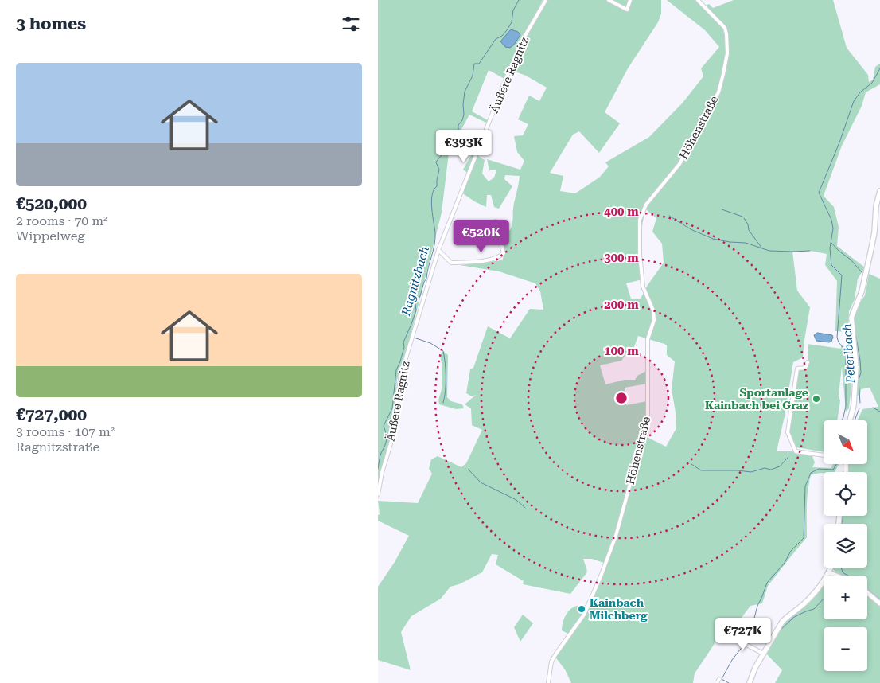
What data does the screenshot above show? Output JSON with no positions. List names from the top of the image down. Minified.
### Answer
{"streets":{"street":["Äußere Ragnitz","Höhenstraße"]},"water":["Ragnitzbach","Peterlbach"],"places":["Sportanlage Kainbach bei Graz","Kainbach Milchberg"],"north":"bottom right","page":{"heading":"3 homes","list":[{"name":"€520,000","note":"2 rooms · 70 m² · Wippelweg"},{"name":"€727,000","note":"3 rooms · 107 m² · Ragnitzstraße"}],"price":["€393K","€520K","€727K"],"map_buttons":["+","−"]},"rings":["400 m","300 m","200 m","100 m"]}
